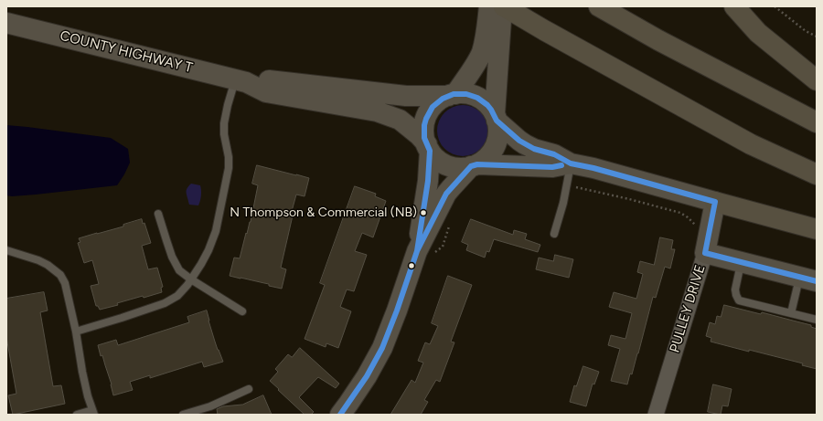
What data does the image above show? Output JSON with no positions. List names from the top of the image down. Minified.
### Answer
{"streets":{"main road":["COUNTY HIGHWAY T","PULLEY DRIVE"]},"places":["N Thompson & Commercial (NB)"]}
